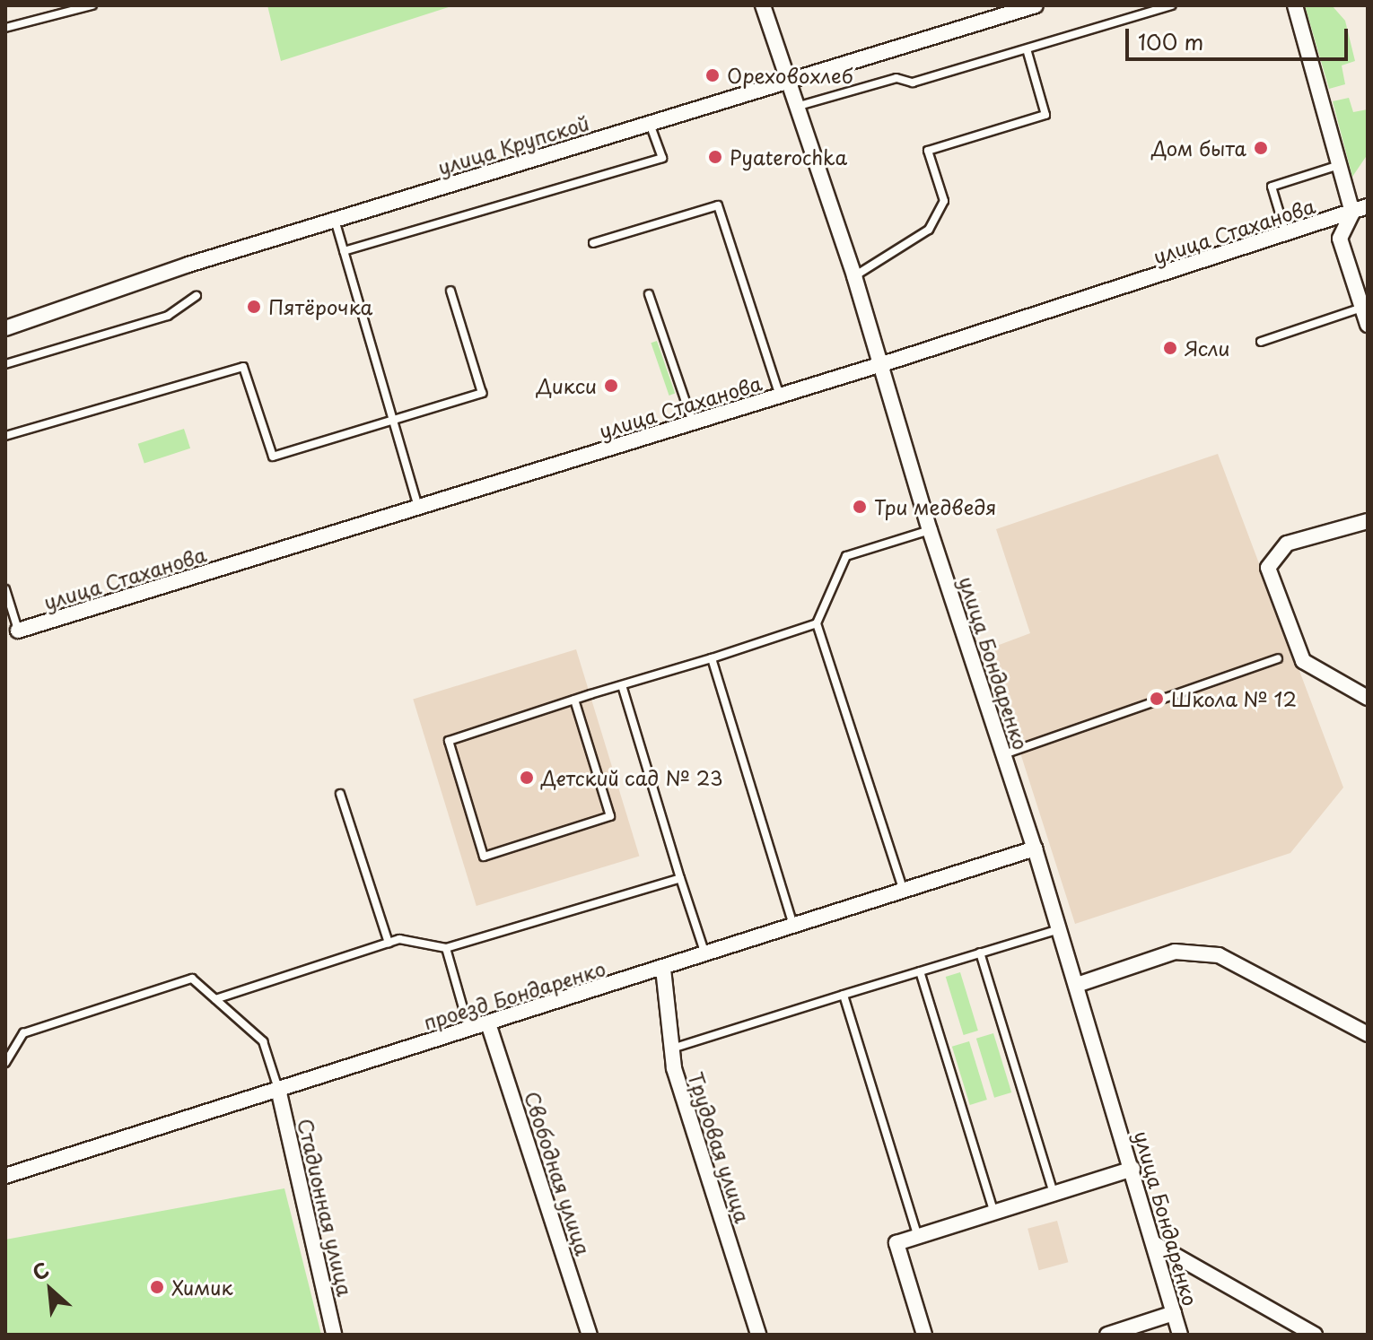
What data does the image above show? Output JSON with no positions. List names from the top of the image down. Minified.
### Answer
{"streets":{"street":["улица Крупской","улица Стаханова","улица Бондаренко","проезд Бондаренко","Трудовая улица","Свободная улица","Стадионная улица"]},"crossings":[["улица Крупской","улица Бондаренко"],["улица Стаханова","улица Бондаренко"],["улица Бондаренко","проезд Бондаренко"],["проезд Бондаренко","Трудовая улица"],["проезд Бондаренко","Свободная улица"],["проезд Бондаренко","Стадионная улица"]],"places":["Ореховохлеб","Дом быта","Pyaterochka","Пятёрочка","Ясли","Дикси","Три медведя","Школа № 12","Детский сад № 23","Химик"],"scale_bar":"100 m","north":"top left"}
